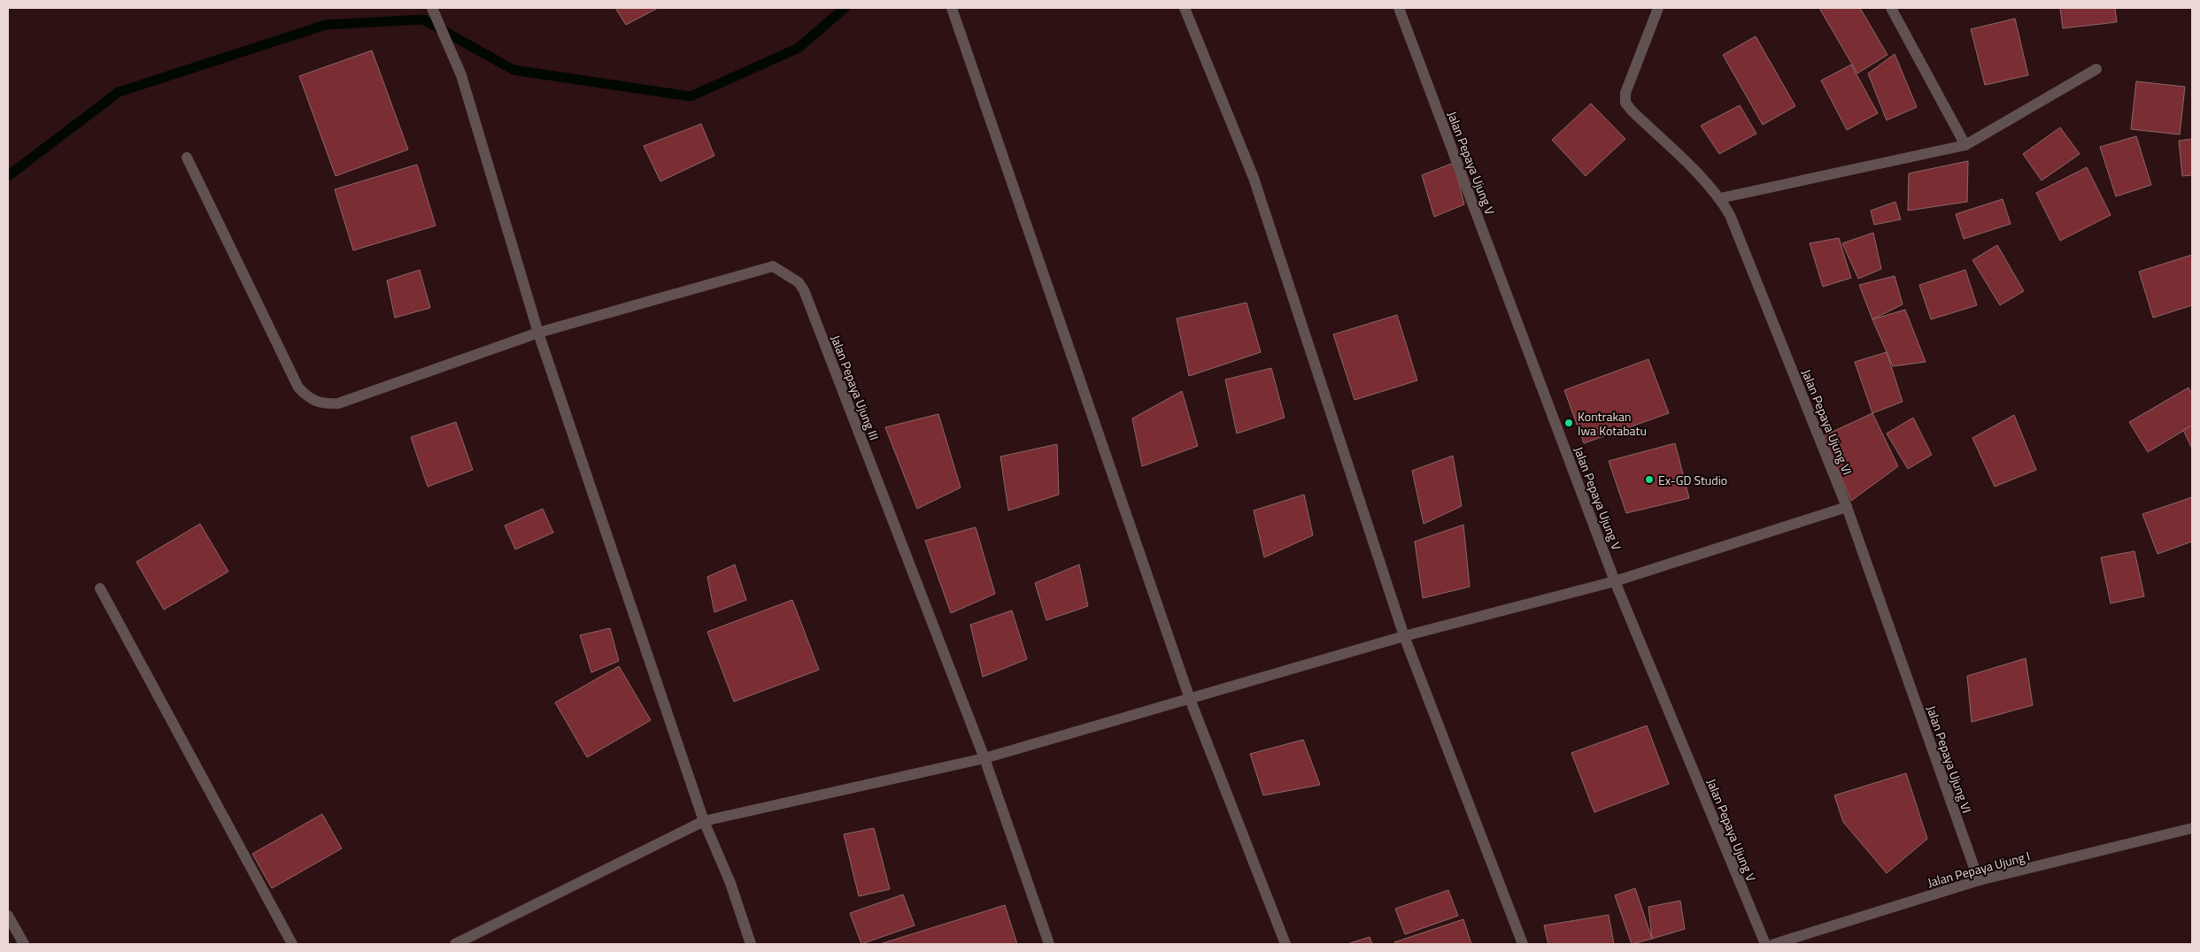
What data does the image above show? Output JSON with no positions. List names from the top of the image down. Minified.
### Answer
{"streets":{"street":["Jalan Pepaya Ujung V","Jalan Pepaya Ujung III","Jalan Pepaya Ujung VI","Jalan Pepaya Ujung I"]},"crossings":[["Jalan Pepaya Ujung VI","Jalan Pepaya Ujung I"]],"places":["Kontrakan Iwa Kotabatu","Ex-GD Studio"]}
